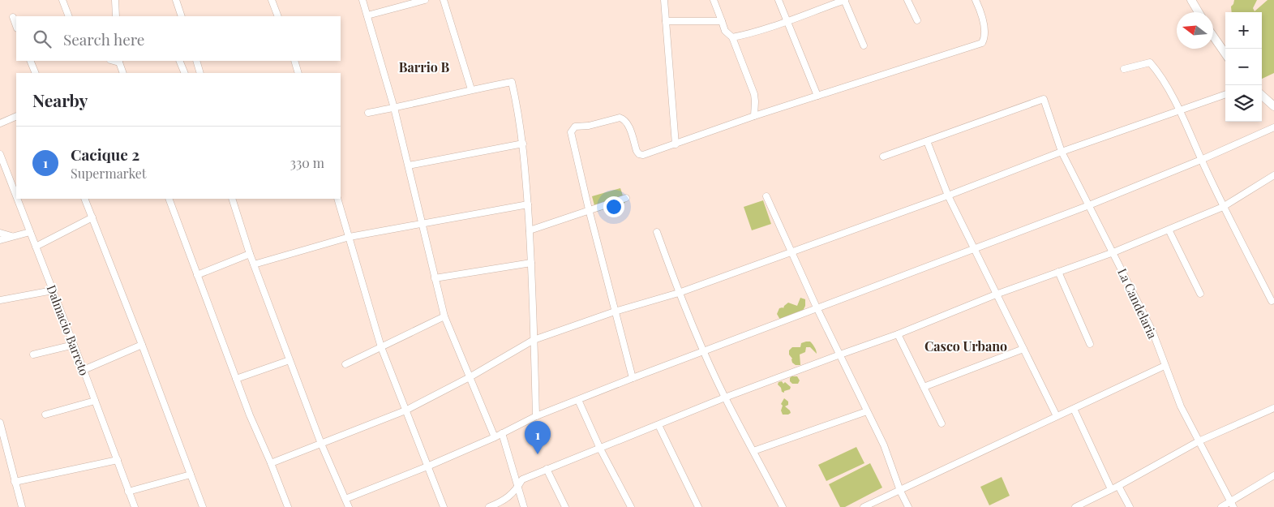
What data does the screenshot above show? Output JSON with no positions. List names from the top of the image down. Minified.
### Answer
{"streets":{"street":["La Candelaria","Dalmacio Barreto"]},"districts":["Barrio B","Casco Urbano"],"north":"left","page":{"map_buttons":["+","−"],"search":"Search here","heading":"Nearby","list":[{"mark":"1","name":"Cacique 2","note":"Supermarket","value":"330 m"}],"pins":"1"}}
